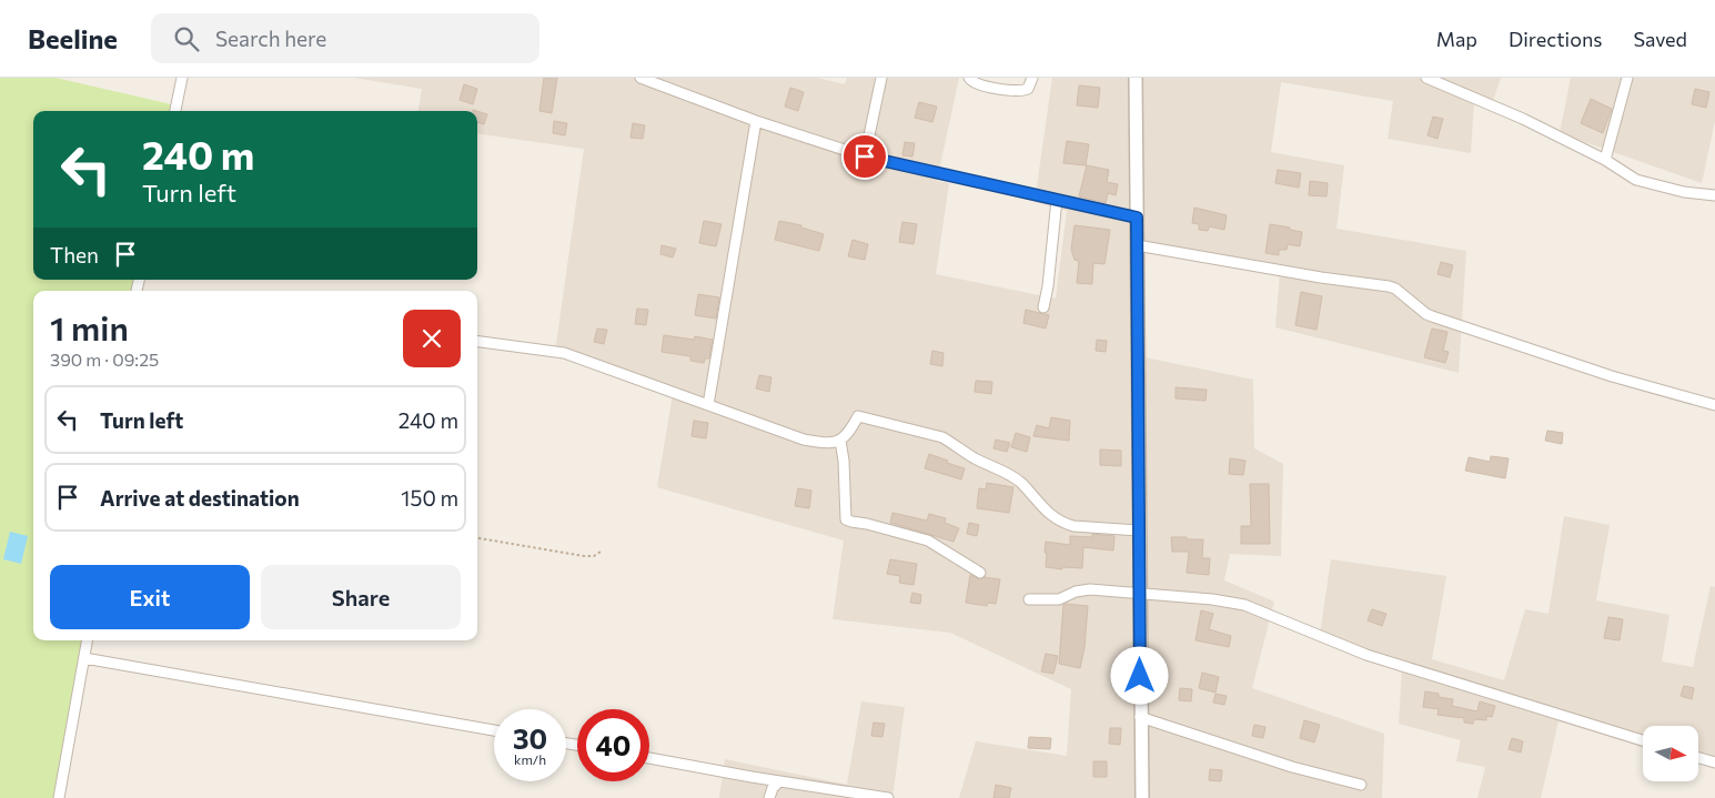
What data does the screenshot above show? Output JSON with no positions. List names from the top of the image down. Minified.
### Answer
{"north":"right","page":{"header":"Beeline","search":"Search here","nav":["Map","Directions","Saved"],"turn":["240 m","Turn left"],"then":"Then","heading":["1 min","390 m · 09:25"],"list":[{"name":"Turn left","value":"240 m"},{"name":"Arrive at destination","value":"150 m"}],"buttons":["Exit","Share"],"speed":"30 km/h","limit":"40"}}
